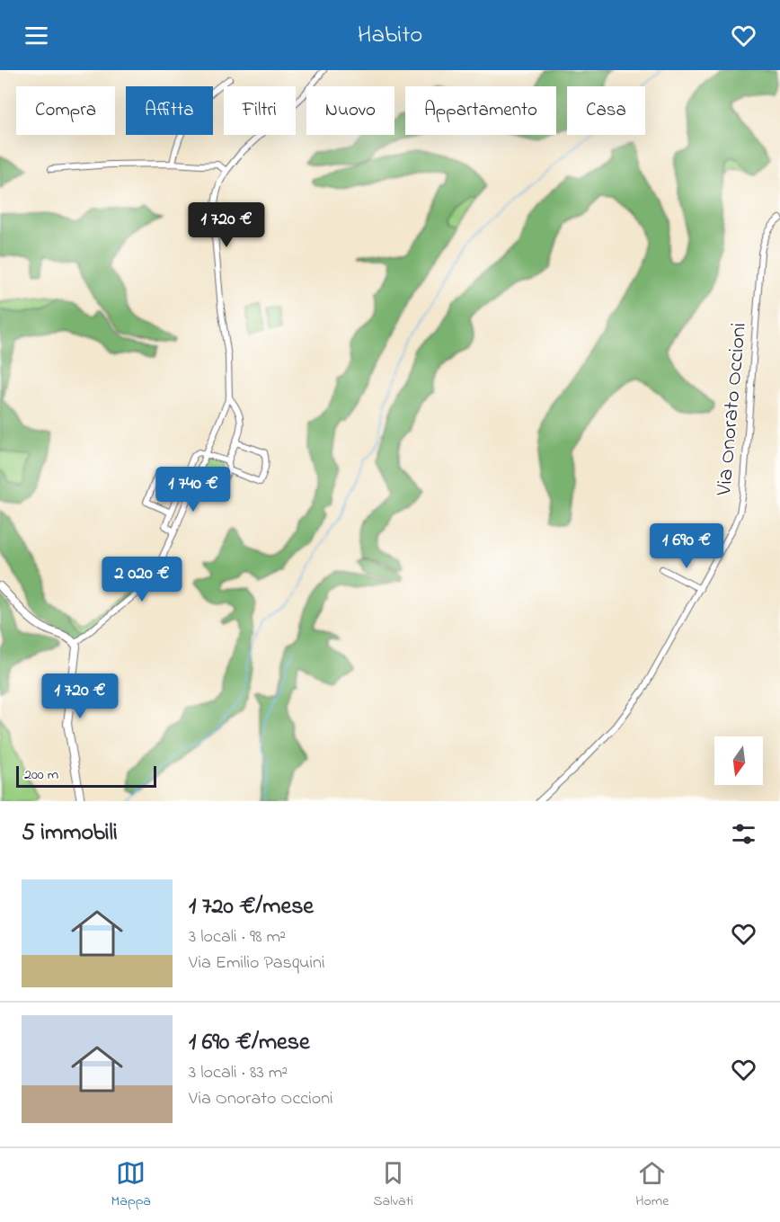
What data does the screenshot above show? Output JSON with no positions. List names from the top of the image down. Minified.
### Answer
{"streets":{"street":["Via Onorato Occioni"]},"scale_bar":"200 m","north":"bottom","page":{"header":"Habito","chip":["Compra","Affitta","Filtri","Nuovo","Appartamento","Casa"],"price":["1 720 €","1 740 €","1 690 €","2 020 €","1 720 €"],"scale":"200 m","heading":"5 immobili","list":[{"name":"1 720 €/mese","note":"3 locali · 98 m² · Via Emilio Pasquini"},{"name":"1 690 €/mese","note":"3 locali · 83 m² · Via Onorato Occioni"}],"tabs":["Mappa","Salvati","Home"]}}
